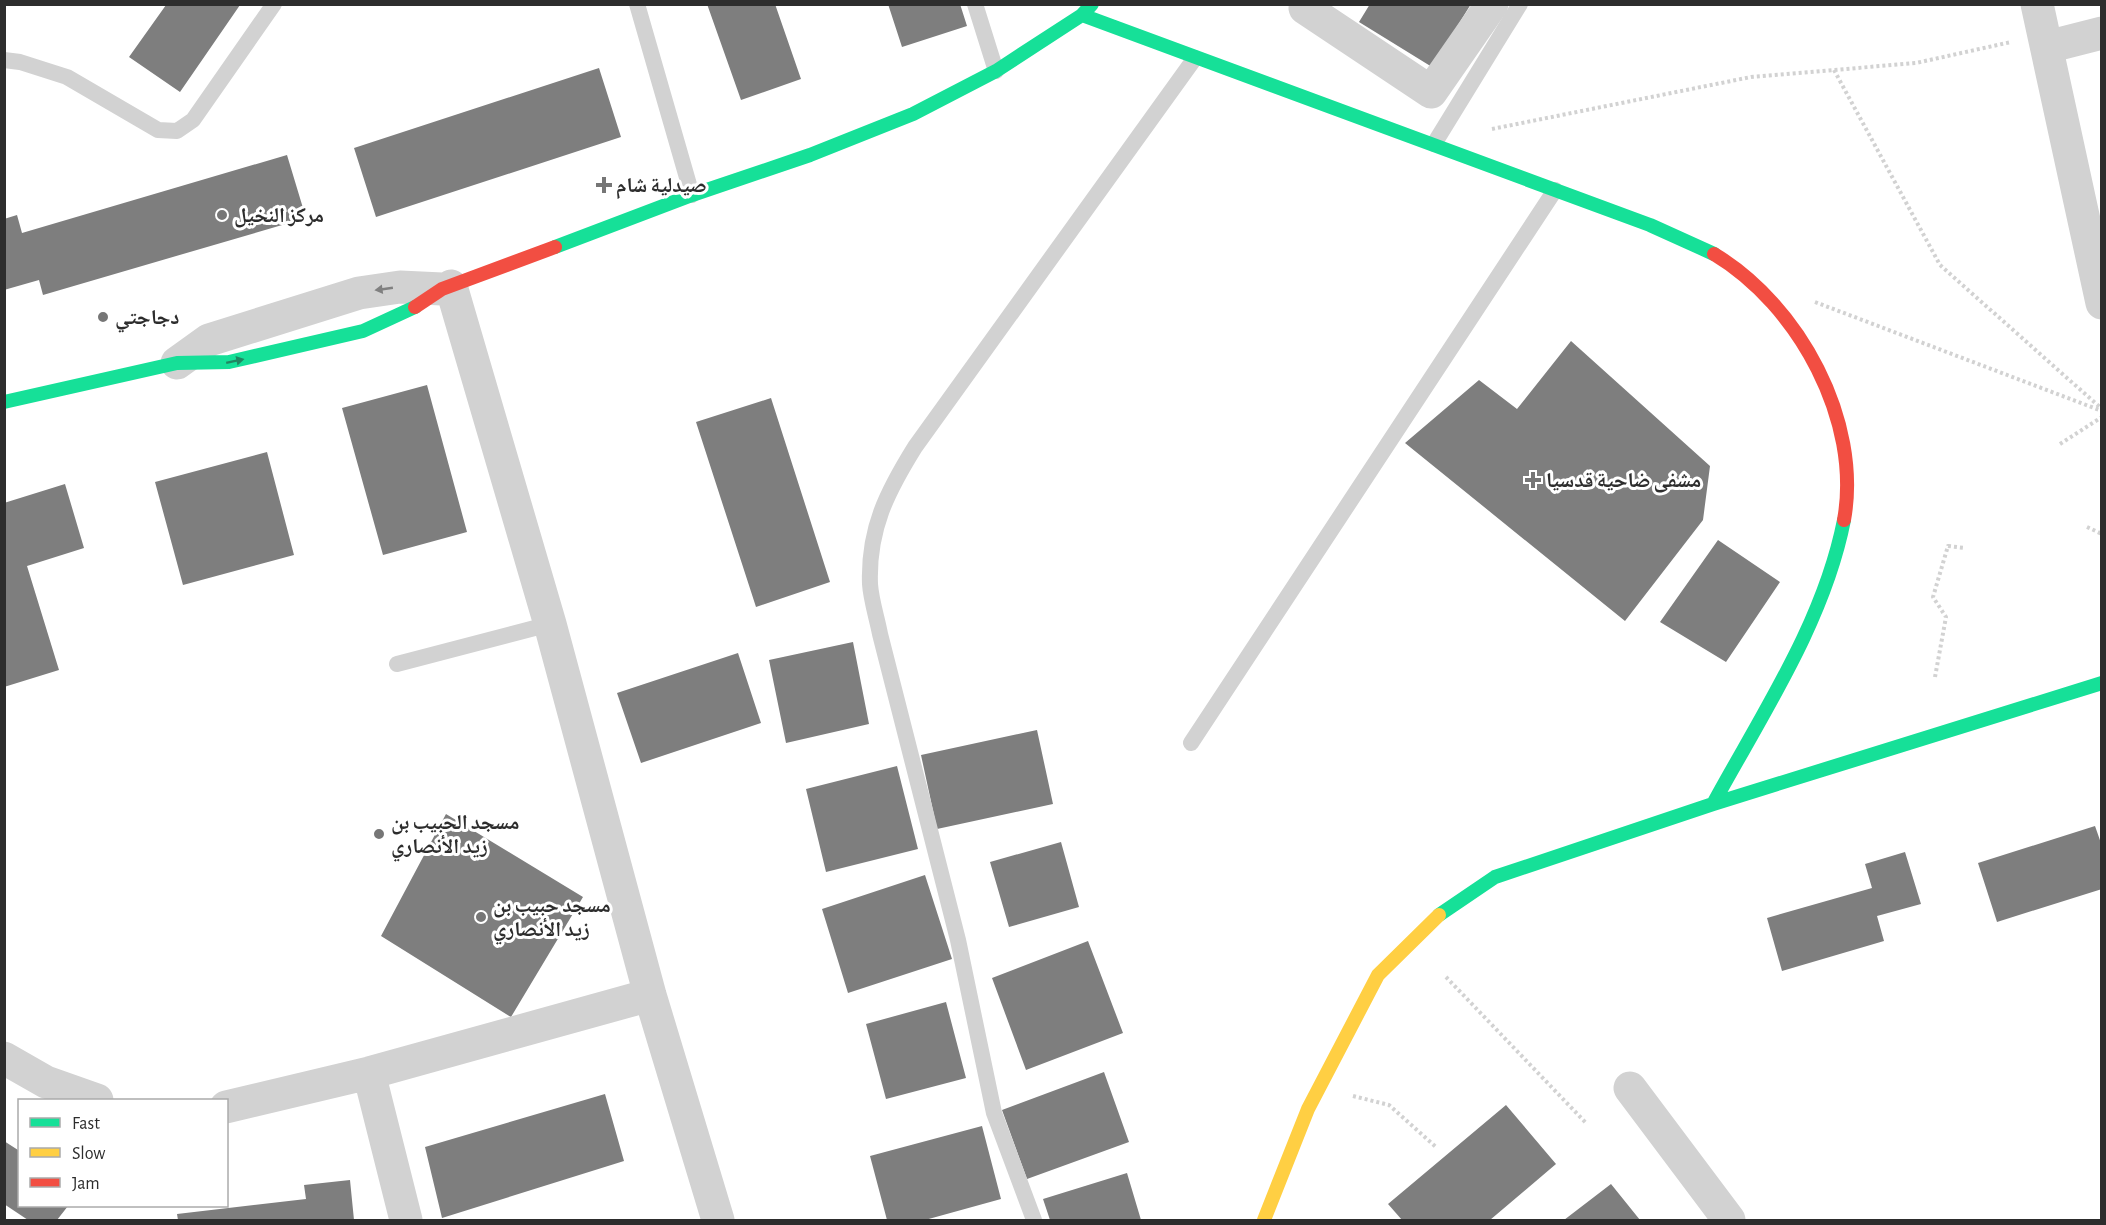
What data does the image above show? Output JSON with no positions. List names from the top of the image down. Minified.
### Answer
{"places":{"health":["صيدلية شام","مشفى ضاحية قدسيا"],"other":["مركز النخيل","دجاجتي","مسجد الحبيب بن زيد الأنصاري","مسجد حبيب بن زيد الأنصاري"]},"legend":["Fast","Slow","Jam"]}
